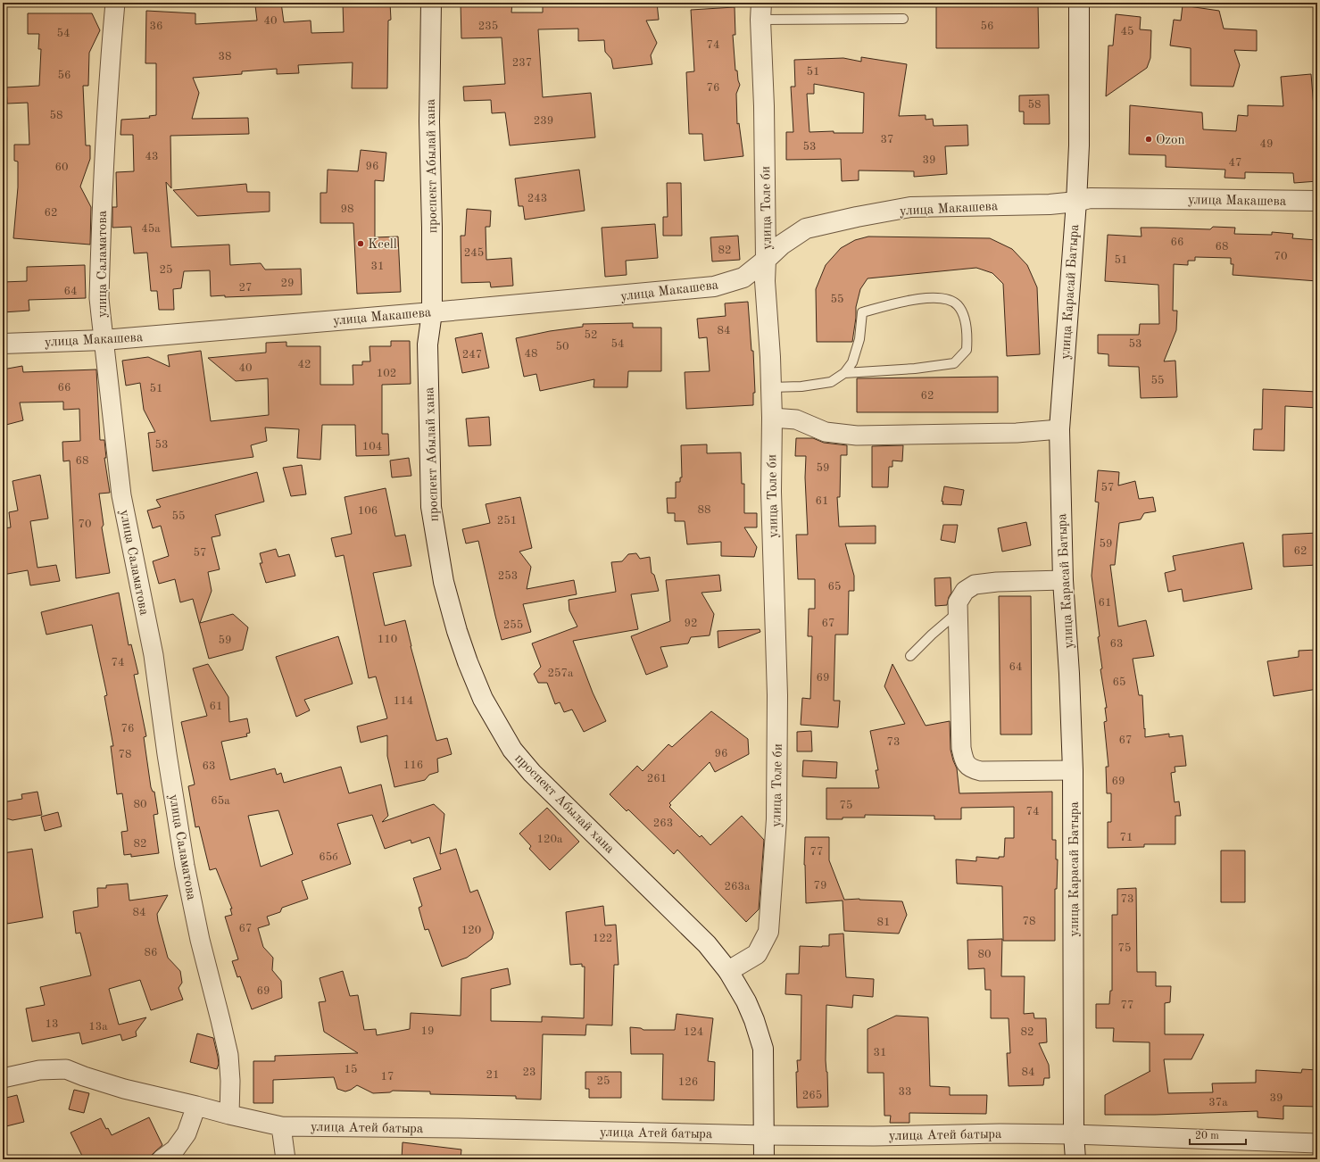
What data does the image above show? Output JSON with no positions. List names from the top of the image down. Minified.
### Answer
{"streets":{"main road":["проспект Абылай хана","улица Макашева","улица Толе би","улица Карасай Батыра"],"street":["улица Саламатова","улица Атей батыра"]},"crossings":[["проспект Абылай хана","улица Макашева"],["проспект Абылай хана","улица Толе би"],["проспект Абылай хана","улица Атей батыра"],["улица Макашева","улица Толе би"],["улица Макашева","улица Саламатова"],["улица Макашева","улица Карасай Батыра"],["улица Саламатова","улица Атей батыра"],["улица Карасай Батыра","улица Атей батыра"]],"places":["Ozon","Kcell"],"house_numbers":["40","36","235","56","45","54","74","38","237","51","56","76","58","58","239","37","49","53","43","39","47","96","60","243","98","62","45а","66","68","82","245","70","51","31","25","29","27","64","55","84","52","54","53","50","48","247","42","40","102","55","66","51","62","53","104","68","59","57","61","88","106","55","251","70","59","62","57","253","65","61","92","67","255","110","59","63","74","64","257а","69","65","114","61","76","67","73","96","78","116","63","261","69","65а","80","75","74","263","71","120а","82","77","65б","79","263а","73","84","78","81","67","120","122","75","86","80","69","77","13","13а","19","124","82","31","15","23","84","21","17","25","126","33","265","39","37а"],"scale_bar":"20 m"}
